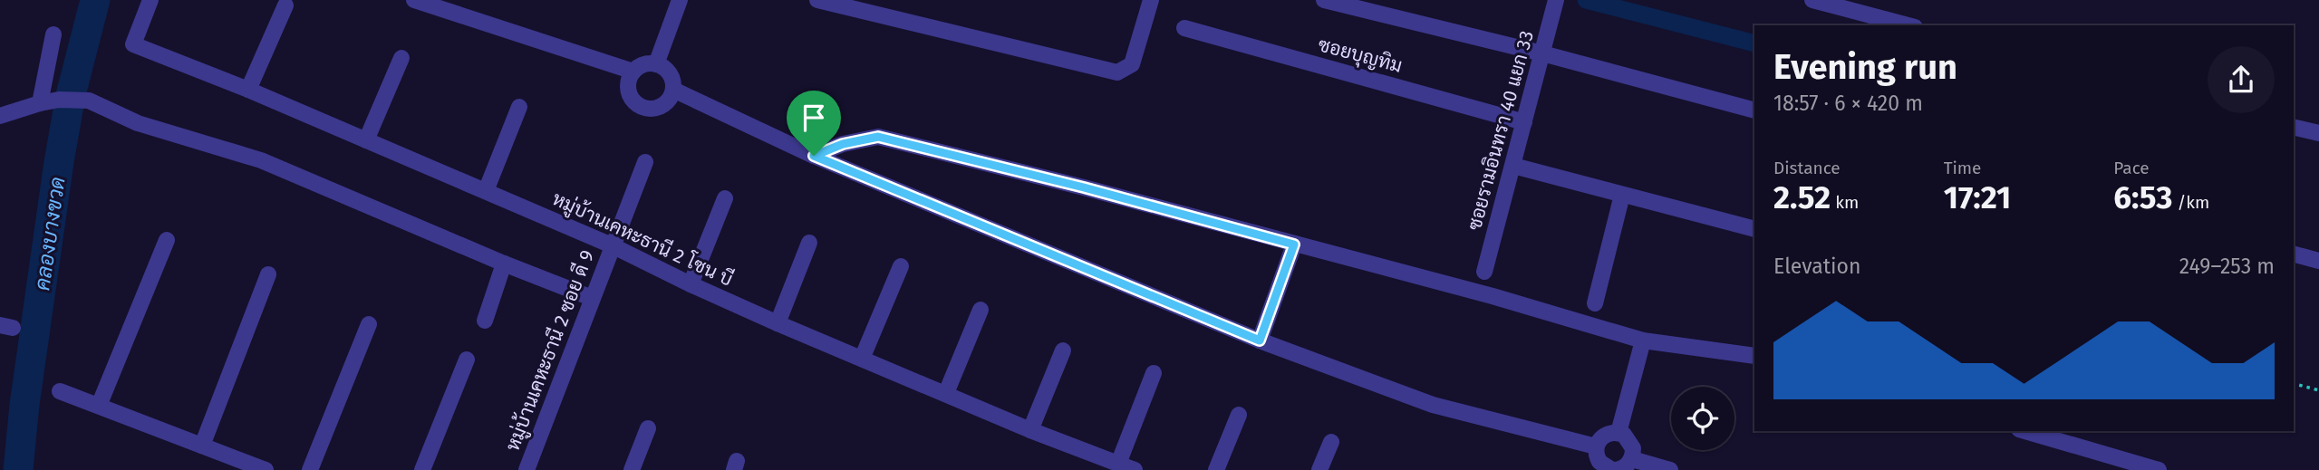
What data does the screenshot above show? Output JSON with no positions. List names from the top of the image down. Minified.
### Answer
{"streets":{"street":["ซอยบุญทิม","ซอยรามอินทรา 40 แยก 33","หมู่บ้านเคหะธานี 2 โซน บี","หมู่บ้านเคหะธานี 2 ซอย ดี 9"]},"crossings":[["ซอยบุญทิม","ซอยรามอินทรา 40 แยก 33"],["หมู่บ้านเคหะธานี 2 โซน บี","หมู่บ้านเคหะธานี 2 ซอย ดี 9"]],"water":["คลองบางขวด"],"page":{"heading":["Evening run","18:57 · 6 × 420 m"],"stats":[["Distance","2.52 km"],["Time","17:21"],["Pace","6:53 /km"]],"chart":["Elevation","249–253 m"]}}
